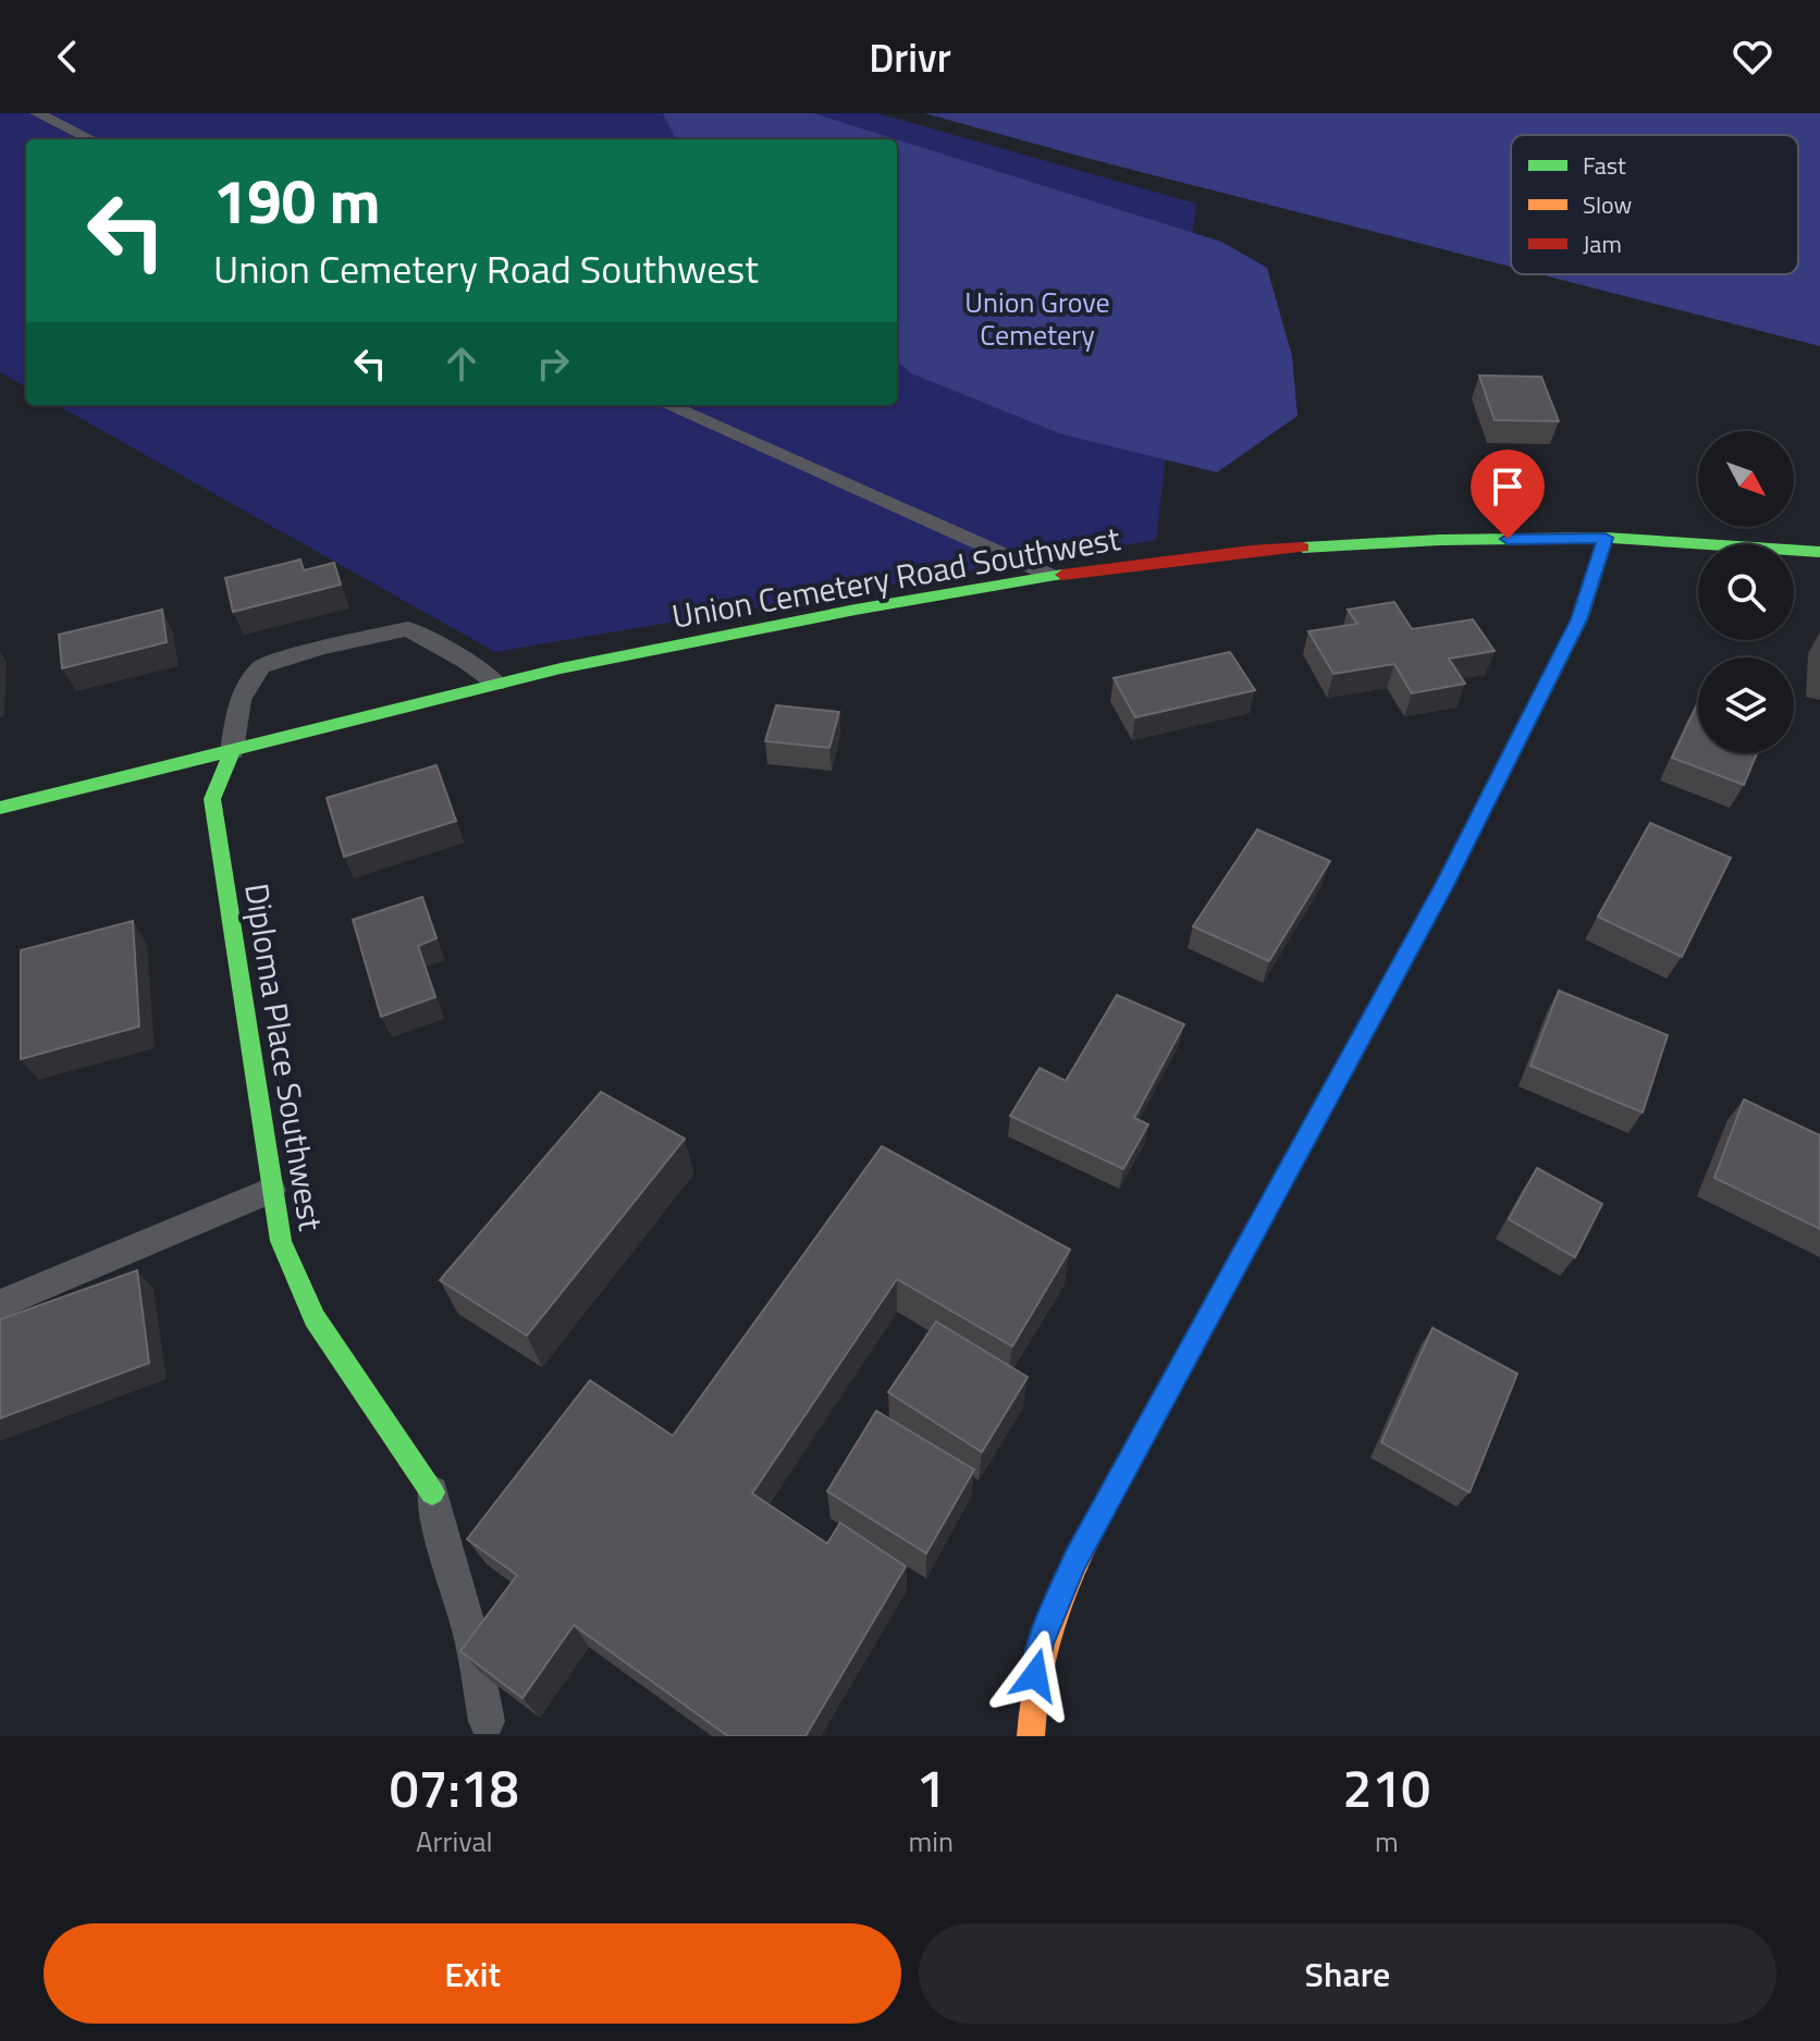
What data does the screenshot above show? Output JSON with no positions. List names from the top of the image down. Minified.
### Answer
{"streets":{"street":["Union Cemetery Road Southwest","Diploma Place Southwest"]},"crossings":[["Union Cemetery Road Southwest","Diploma Place Southwest"]],"parks":["Union Grove Cemetery"],"legend":["Fast","Slow","Jam"],"north":"bottom right","page":{"header":"Drivr","turn":["190 m","Union Cemetery Road Southwest"],"eta":["07:18","Arrival","1","min","210","m"],"buttons":["Exit","Share"]}}
